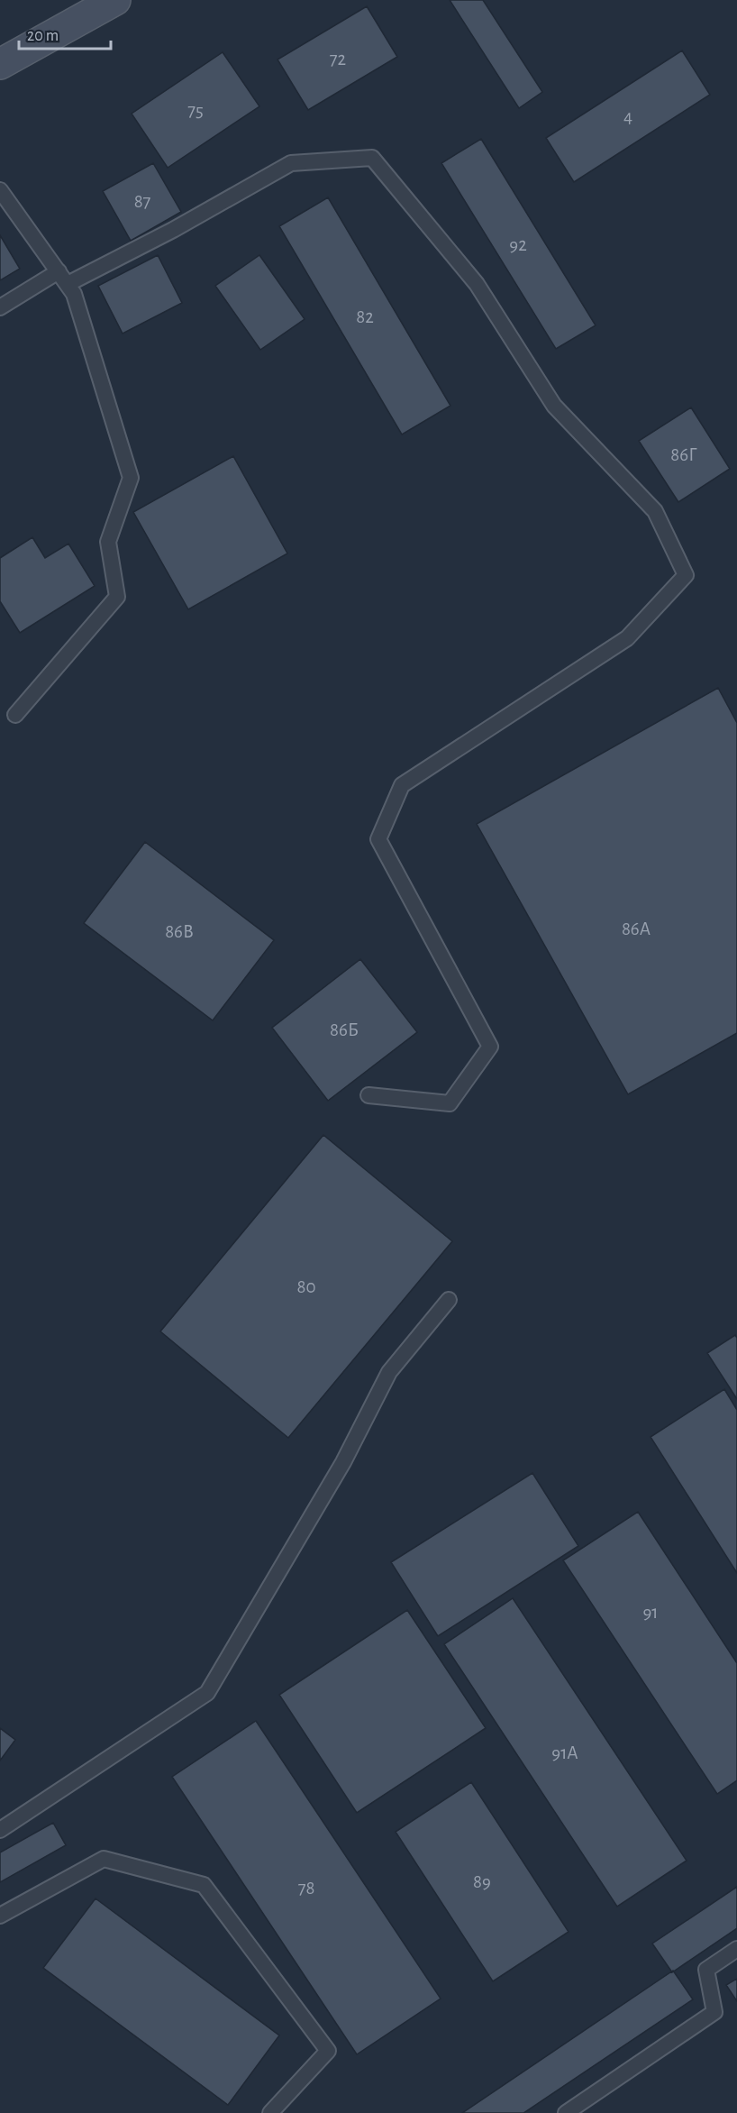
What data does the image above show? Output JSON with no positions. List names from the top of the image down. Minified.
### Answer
{"house_numbers":["72","75","4","87","92","82","86Г","86А","86В","86Б","80","91","91А","89","78"],"scale_bar":"20 m"}
